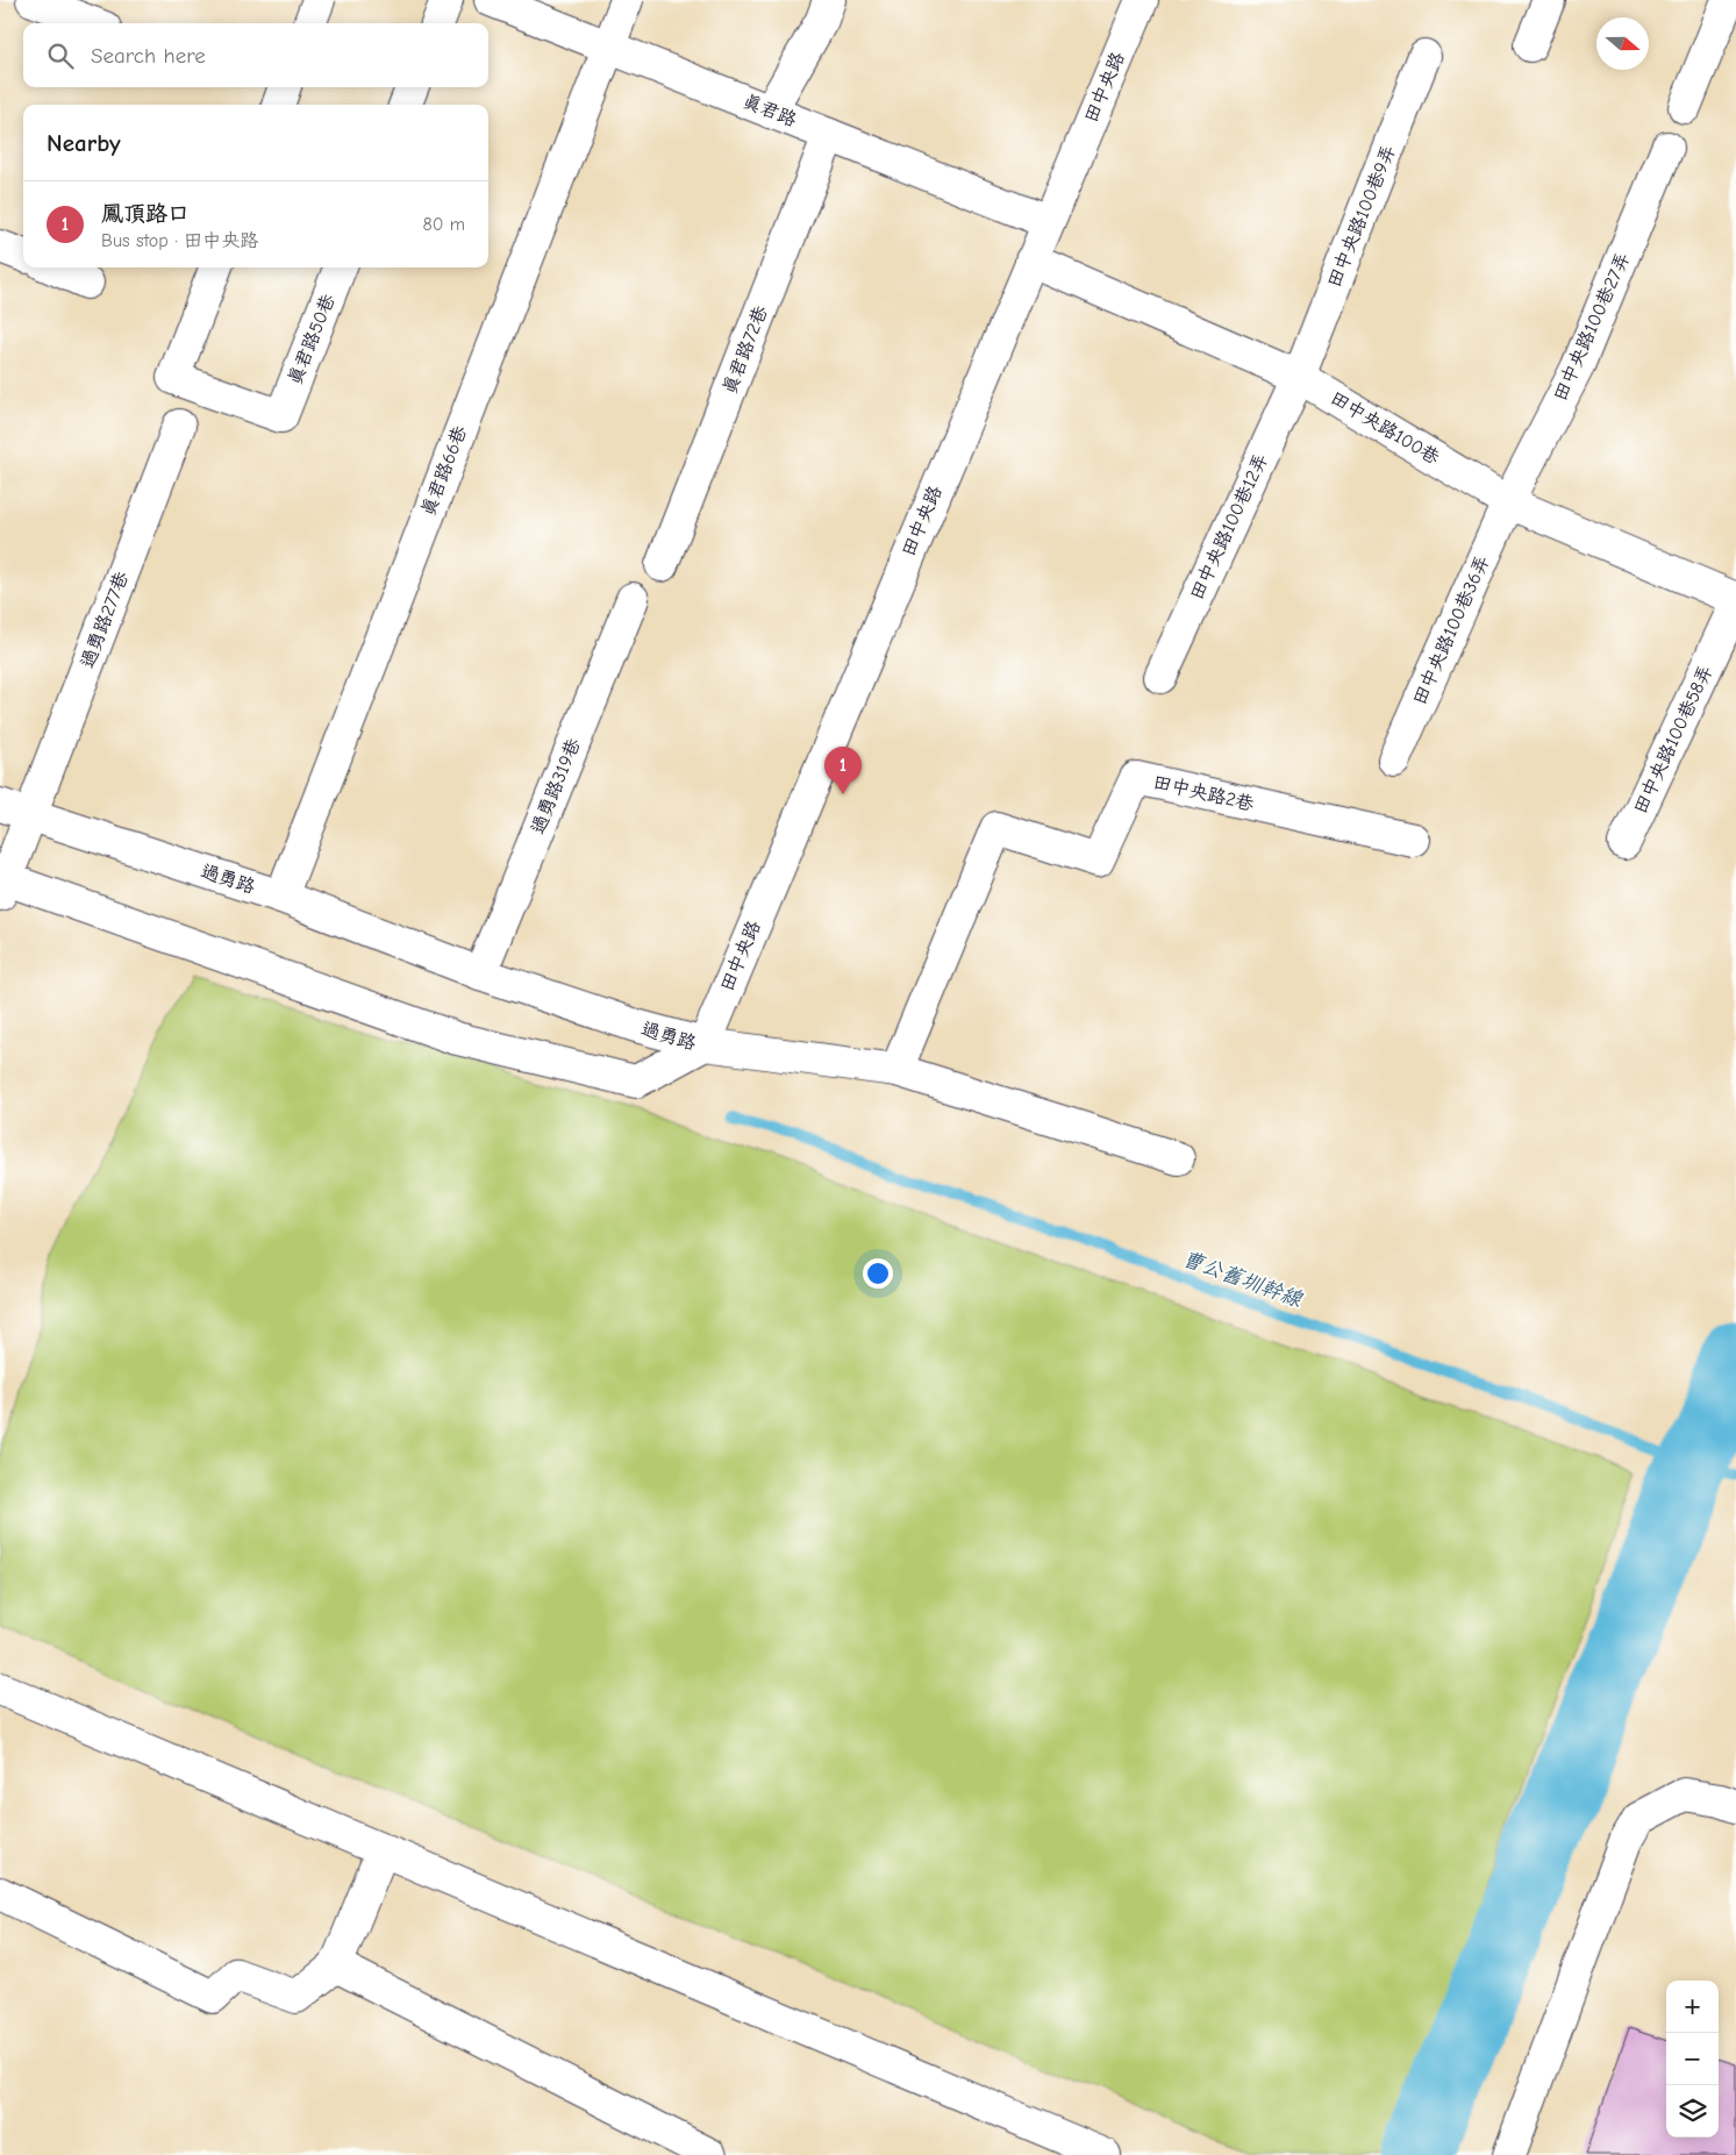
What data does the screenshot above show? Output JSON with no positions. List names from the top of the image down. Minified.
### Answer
{"streets":{"street":["田中央路","真君路","田中央路100巷9弄","田中央路100巷27弄","真君路50巷","真君路72巷","田中央路100巷","真君路66巷","田中央路100巷12弄","過勇路277巷","田中央路100巷36弄","田中央路100巷58弄","過勇路319巷","田中央路2巷","過勇路"]},"crossings":[["田中央路","真君路"],["田中央路","田中央路100巷"],["田中央路","過勇路"],["真君路","真君路72巷"],["真君路","真君路66巷"],["田中央路100巷9弄","田中央路100巷"],["田中央路100巷9弄","田中央路100巷12弄"],["田中央路100巷27弄","田中央路100巷"],["田中央路100巷27弄","田中央路100巷36弄"],["田中央路100巷","田中央路100巷12弄"],["田中央路100巷","田中央路100巷36弄"],["真君路66巷","過勇路"],["過勇路277巷","過勇路"],["過勇路319巷","過勇路"]],"water":["曹公舊圳幹線"],"north":"right","page":{"search":"Search here","heading":"Nearby","list":[{"mark":"1","name":"鳳頂路口","note":"Bus stop · 田中央路","value":"80 m"}],"pins":"1","map_buttons":["+","−"]}}
